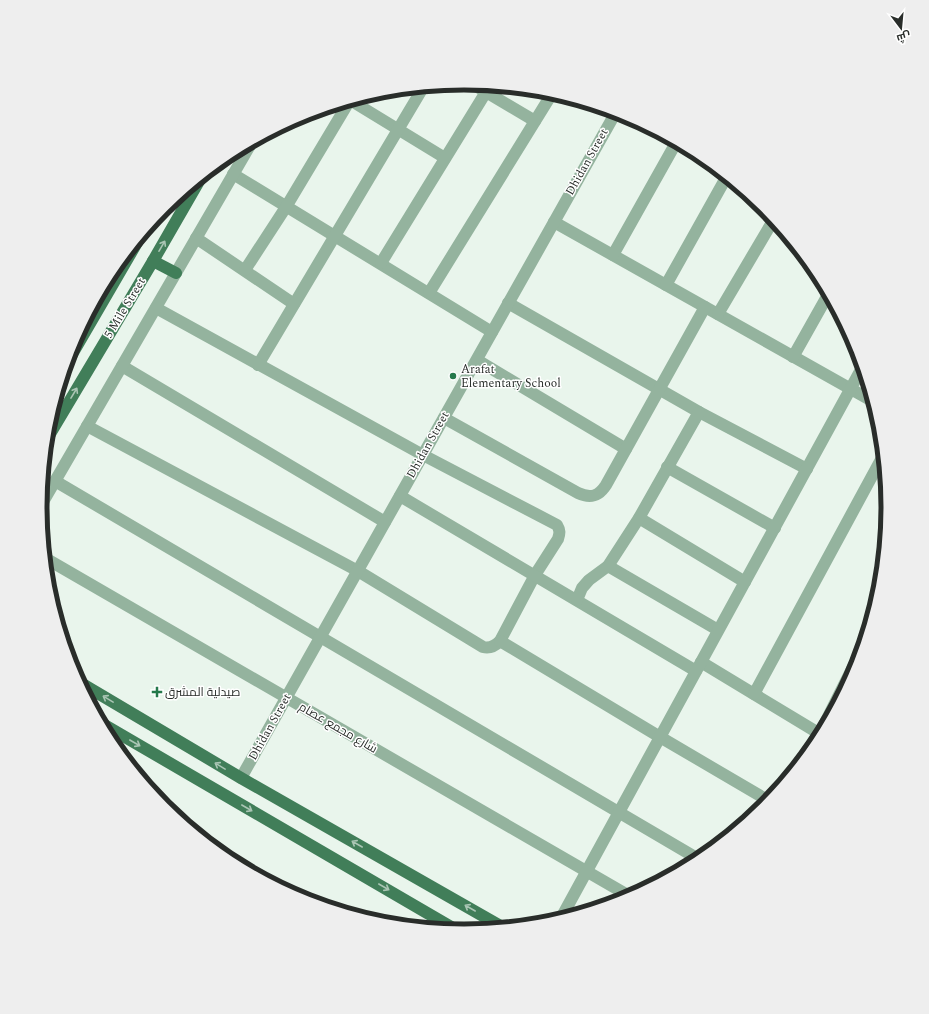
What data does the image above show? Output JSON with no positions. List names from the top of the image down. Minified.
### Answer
{"streets":{"main road":["5 Mile Street"],"street":["Dhidan Street","شارع مجمع عصام"]},"crossings":[["Dhidan Street","شارع مجمع عصام"]],"one_way":["5 Mile Street"],"places":{"other":["Arafat Elementary School"],"health":["صيدلية المشرق"]},"north":"bottom"}
